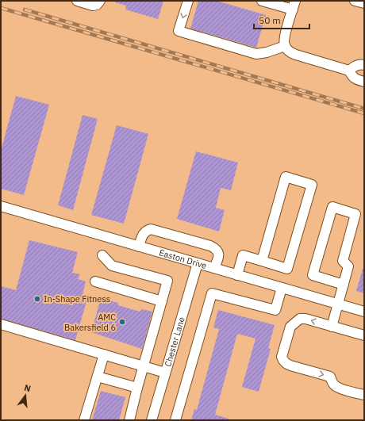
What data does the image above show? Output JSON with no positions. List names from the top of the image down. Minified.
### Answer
{"streets":{"street":["Easton Drive","Chester Lane"]},"crossings":[["Easton Drive","Chester Lane"]],"places":["In-Shape Fitness","AMC Bakersfield 6"],"scale_bar":"50 m","north":"top"}
